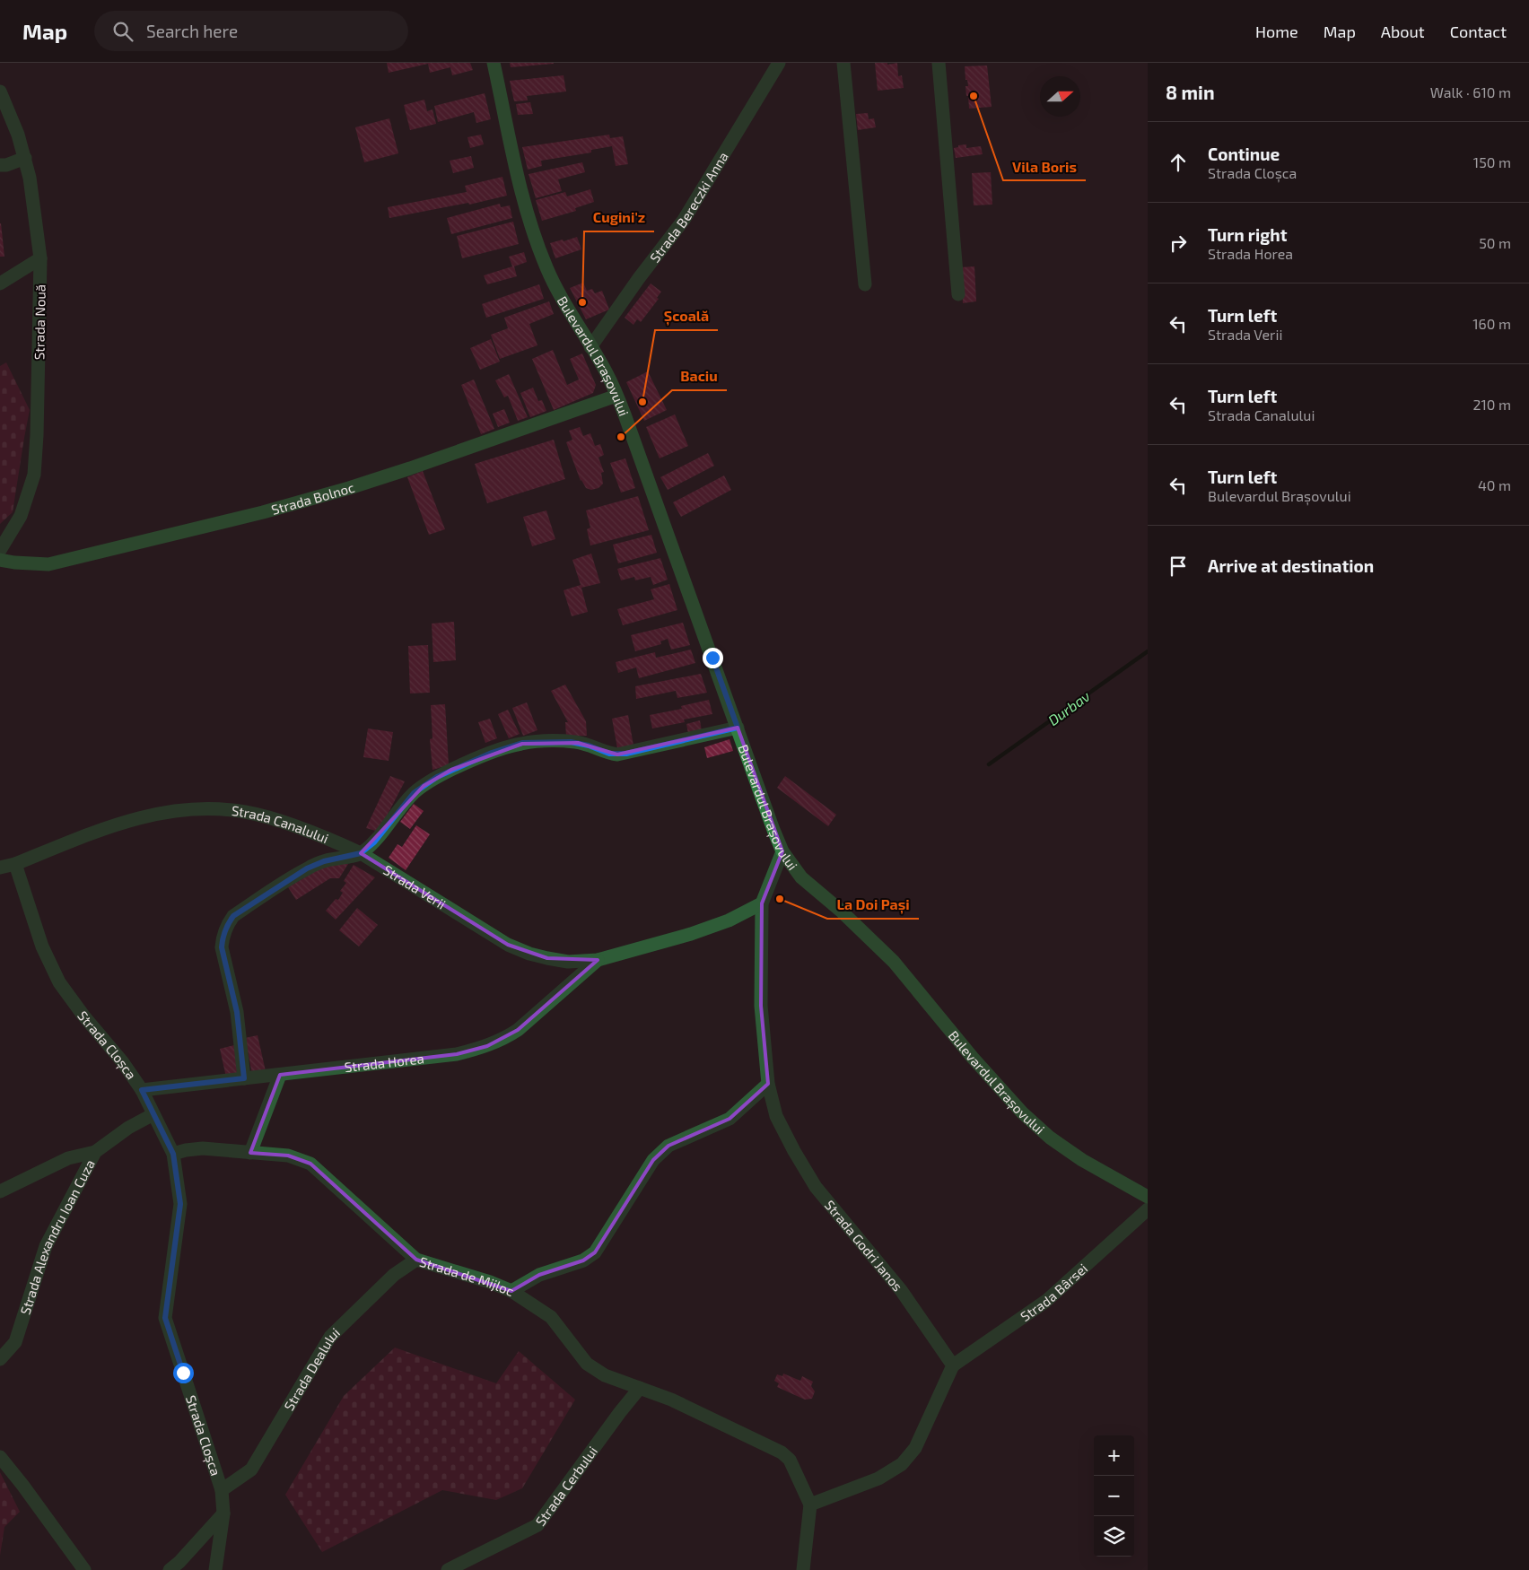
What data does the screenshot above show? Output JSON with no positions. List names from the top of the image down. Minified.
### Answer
{"streets":{"main road":["Bulevardul Brașovului","Strada Bolnoc"],"street":["Strada Bereczki Anna","Strada Nouă","Strada Canalului","Strada Verii","Strada Cloșca","Strada Horea","Strada Alexandru Ioan Cuza","Strada Godri Janos","Strada de Mijloc","Strada Bârsei","Strada Dealului","Strada Cerbului"]},"crossings":[["Strada Bereczki Anna","Bulevardul Brașovului"],["Bulevardul Brașovului","Strada Bolnoc"],["Bulevardul Brașovului","Strada Godri Janos"],["Strada Canalului","Strada Verii"],["Strada Canalului","Strada Cloșca"],["Strada Verii","Strada Horea"],["Strada Verii","Strada Godri Janos"],["Strada Cloșca","Strada Horea"],["Strada Cloșca","Strada Alexandru Ioan Cuza"],["Strada Cloșca","Strada de Mijloc"],["Strada Cloșca","Strada Dealului"],["Strada Godri Janos","Strada de Mijloc"],["Strada Godri Janos","Strada Bârsei"],["Strada de Mijloc","Strada Dealului"]],"water":["Durbav"],"places":["Vila Boris","Cugini'z","Școală","Baciu","La Doi Pași"],"north":"right","page":{"header":"Map","search":"Search here","nav":["Home","Map","About","Contact"],"heading":["8 min","Walk · 610 m"],"list":[["Continue","Strada Cloșca","150 m"],["Turn right","Strada Horea","50 m"],["Turn left","Strada Verii","160 m"],["Turn left","Strada Canalului","210 m"],["Turn left","Bulevardul Brașovului","40 m"],"Arrive at destination"],"map_buttons":["+","−"]}}
